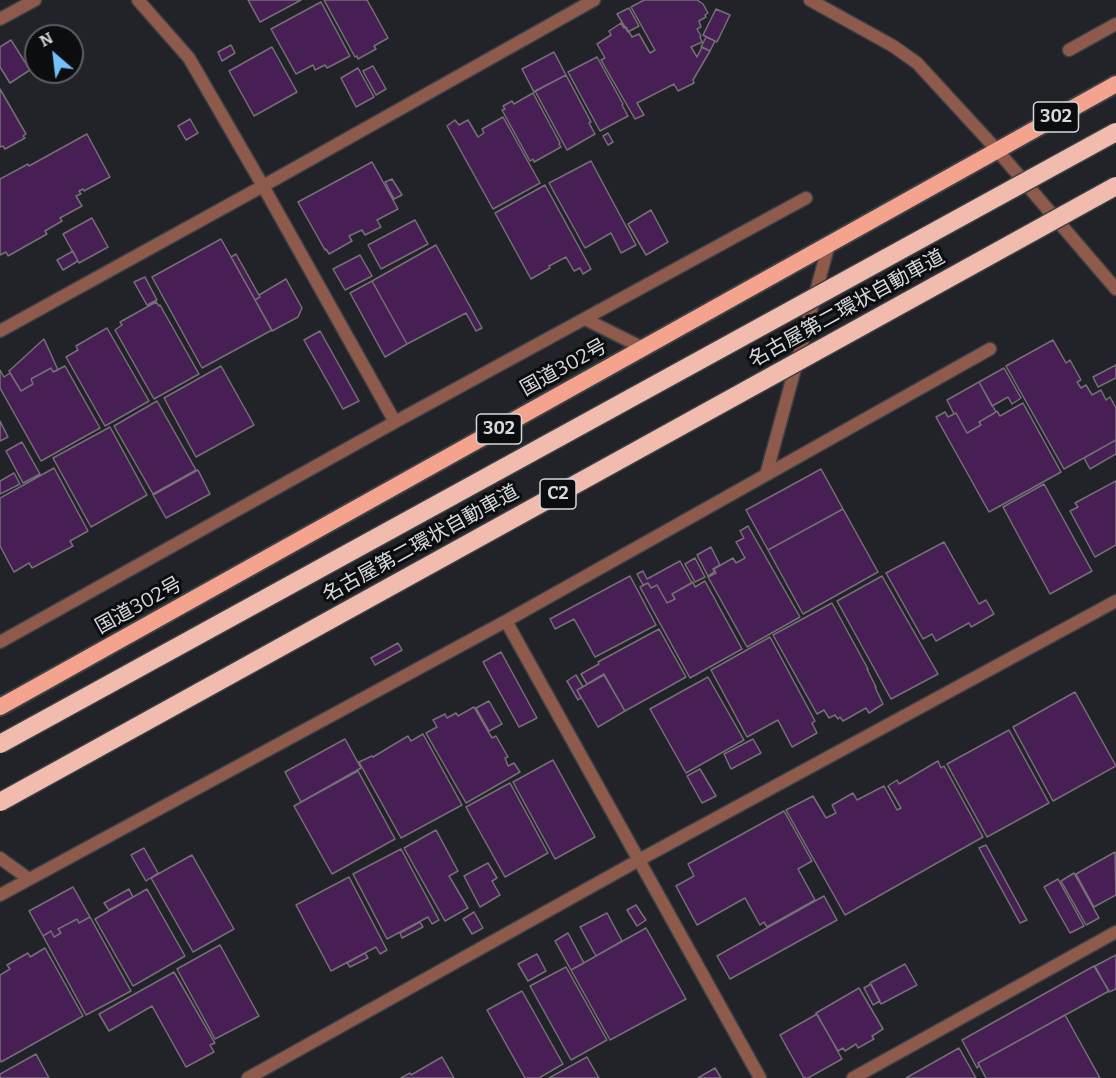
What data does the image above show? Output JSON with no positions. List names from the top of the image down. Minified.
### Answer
{"streets":{"highway":["302","名古屋第二環状自動車道","国道302号","C2"]},"north":"top left"}
